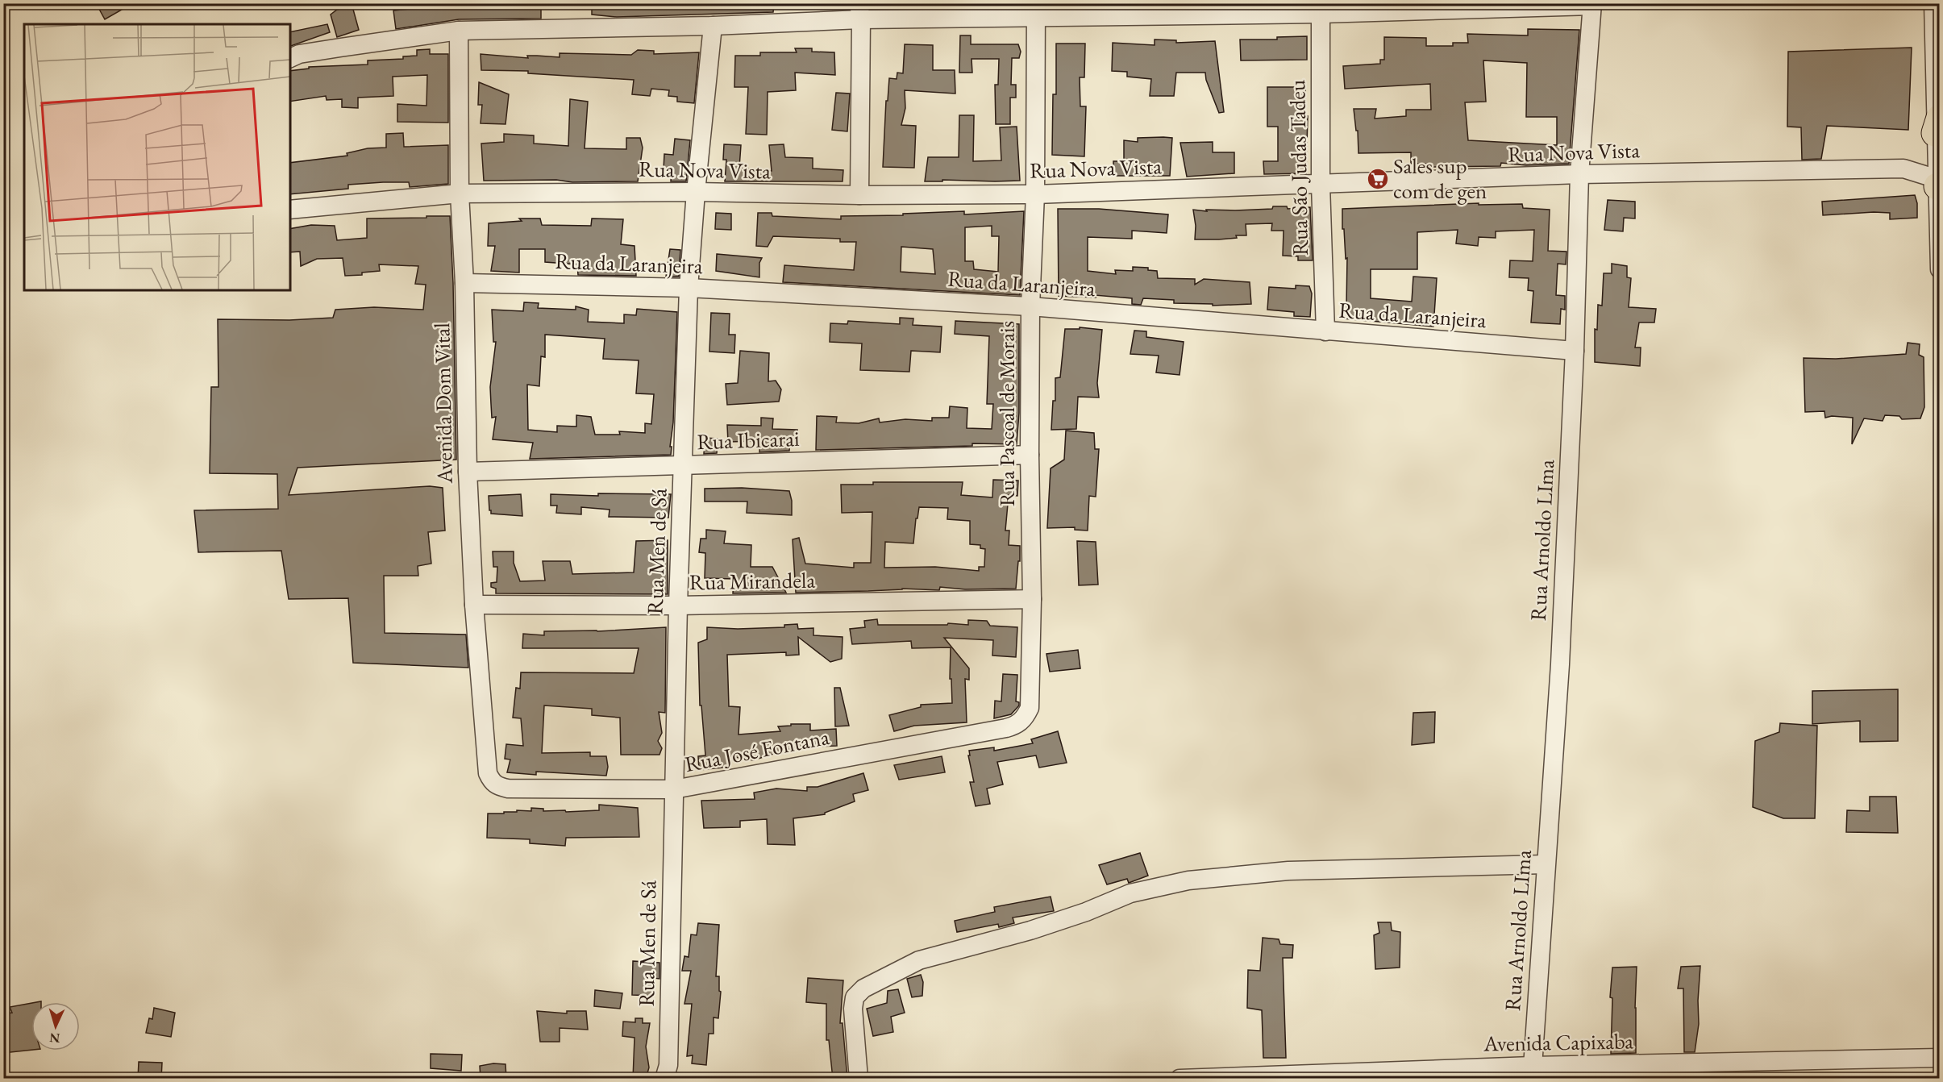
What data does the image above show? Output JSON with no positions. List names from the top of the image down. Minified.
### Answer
{"streets":{"street":["Rua Nova Vista","Rua São Judas Tadeu","Rua da Laranjeira","Avenida Dom Vital","Rua Pascoal de Morais","Rua Ibicarai","Rua Arnoldo LIma","Rua Men de Sá","Rua Mirandela","Rua José Fontana","Avenida Capixaba"]},"crossings":[["Rua Nova Vista","Rua São Judas Tadeu"],["Rua Nova Vista","Avenida Dom Vital"],["Rua Nova Vista","Rua Pascoal de Morais"],["Rua Nova Vista","Rua Arnoldo LIma"],["Rua Nova Vista","Rua Men de Sá"],["Rua São Judas Tadeu","Rua da Laranjeira"],["Rua da Laranjeira","Avenida Dom Vital"],["Rua da Laranjeira","Rua Pascoal de Morais"],["Rua da Laranjeira","Rua Arnoldo LIma"],["Rua da Laranjeira","Rua Men de Sá"],["Avenida Dom Vital","Rua Ibicarai"],["Avenida Dom Vital","Rua Mirandela"],["Avenida Dom Vital","Rua José Fontana"],["Rua Pascoal de Morais","Rua Ibicarai"],["Rua Pascoal de Morais","Rua Mirandela"],["Rua Pascoal de Morais","Rua José Fontana"],["Rua Ibicarai","Rua Men de Sá"],["Rua Arnoldo LIma","Avenida Capixaba"],["Rua Men de Sá","Rua Mirandela"],["Rua Men de Sá","Rua José Fontana"]],"places":{"supermarket":["Sales sup com de gen"]},"north":"bottom"}
